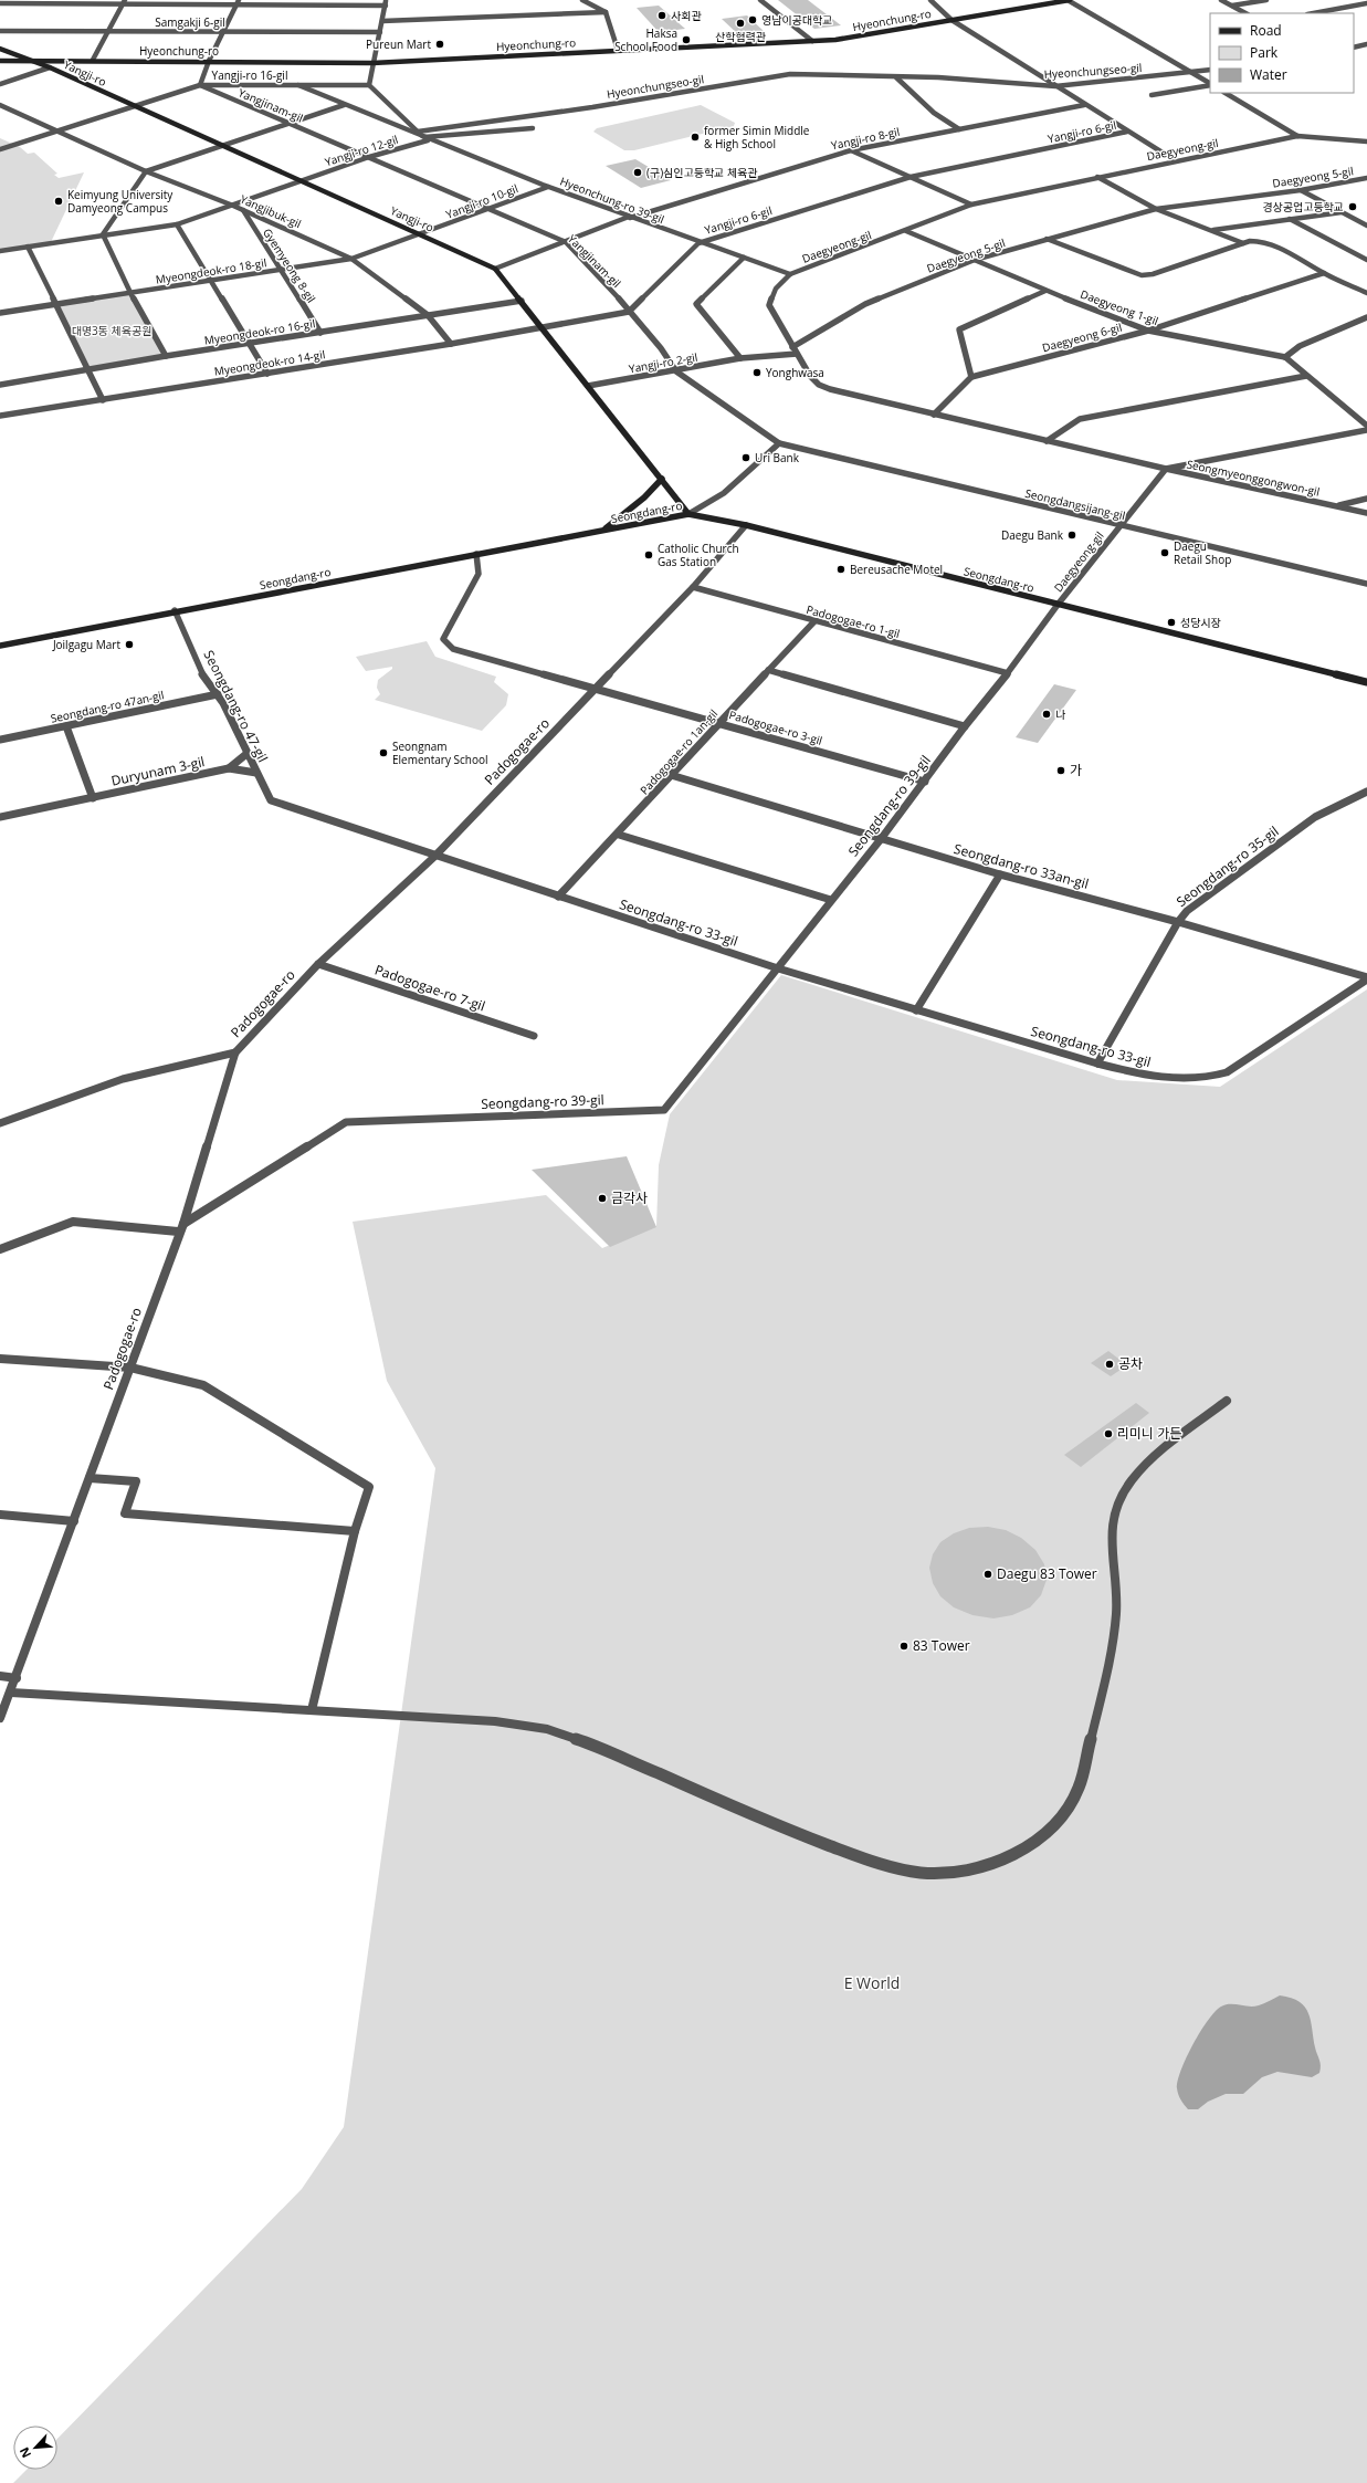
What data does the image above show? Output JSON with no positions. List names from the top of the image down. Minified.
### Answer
{"streets":{"main road":["Hyeonchung-ro","Yangji-ro","Seongdang-ro"],"street":["Samgakji 6-gil","Hyeonchungseo-gil","Yangji-ro 16-gil","Yangjinam-gil","Yangji-ro 6-gil","Yangji-ro 8-gil","Daegyeong-gil","Yangji-ro 12-gil","Daegyeong 5-gil","Hyeonchung-ro 39-gil","Yangji-ro 10-gil","Yangjibuk-gil","Gyemyeong 8-gil","Myeongdeok-ro 18-gil","Daegyeong 1-gil","Myeongdeok-ro 16-gil","Daegyeong 6-gil","Myeongdeok-ro 14-gil","Yangji-ro 2-gil","Seongmyeonggongwon-gil","Seongdangsijang-gil","Padogogae-ro 1-gil","Seongdang-ro 47an-gil","Seongdang-ro 47-gil","Padogogae-ro 3-gil","Padogogae-ro","Padogogae-ro 1an-gil","Duryunam 3-gil","Seongdang-ro 39-gil","Seongdang-ro 33an-gil","Seongdang-ro 35-gil","Seongdang-ro 33-gil","Padogogae-ro 7-gil"]},"crossings":[["Hyeonchung-ro","Yangji-ro"],["Hyeonchungseo-gil","Hyeonchung-ro 39-gil"],["Yangji-ro","Yangji-ro 16-gil"],["Yangji-ro","Yangji-ro 8-gil"],["Yangji-ro","Yangji-ro 12-gil"],["Yangji-ro","Yangji-ro 10-gil"],["Yangji-ro","Myeongdeok-ro 18-gil"],["Yangji-ro","Myeongdeok-ro 16-gil"],["Yangji-ro","Myeongdeok-ro 14-gil"],["Yangji-ro","Yangji-ro 2-gil"],["Yangji-ro","Seongdang-ro"],["Yangji-ro 16-gil","Yangjinam-gil"],["Yangji-ro 16-gil","Hyeonchung-ro 39-gil"],["Yangjinam-gil","Yangji-ro 6-gil"],["Yangjinam-gil","Yangji-ro 8-gil"],["Yangjinam-gil","Yangji-ro 12-gil"],["Yangjinam-gil","Yangji-ro 10-gil"],["Yangjinam-gil","Yangji-ro 2-gil"],["Yangjinam-gil","Seongdangsijang-gil"],["Yangji-ro 6-gil","Hyeonchung-ro 39-gil"],["Yangji-ro 8-gil","Hyeonchung-ro 39-gil"],["Daegyeong-gil","Daegyeong 5-gil"],["Daegyeong-gil","Hyeonchung-ro 39-gil"],["Daegyeong-gil","Daegyeong 1-gil"],["Daegyeong-gil","Yangji-ro 2-gil"],["Daegyeong-gil","Seongmyeonggongwon-gil"],["Daegyeong-gil","Seongdangsijang-gil"],["Daegyeong-gil","Seongdang-ro"],["Daegyeong-gil","Seongdang-ro 39-gil"],["Yangji-ro 12-gil","Hyeonchung-ro 39-gil"],["Yangji-ro 12-gil","Yangjibuk-gil"],["Daegyeong 5-gil","Daegyeong 1-gil"],["Hyeonchung-ro 39-gil","Yangji-ro 10-gil"],["Yangji-ro 10-gil","Myeongdeok-ro 18-gil"],["Yangjibuk-gil","Gyemyeong 8-gil"],["Yangjibuk-gil","Myeongdeok-ro 18-gil"],["Yangjibuk-gil","Myeongdeok-ro 16-gil"],["Yangjibuk-gil","Myeongdeok-ro 14-gil"],["Gyemyeong 8-gil","Myeongdeok-ro 18-gil"],["Gyemyeong 8-gil","Myeongdeok-ro 16-gil"],["Daegyeong 1-gil","Daegyeong 6-gil"],["Seongdang-ro","Seongdang-ro 47-gil"],["Seongdang-ro","Padogogae-ro 3-gil"],["Seongdang-ro","Padogogae-ro"],["Seongdang-ro","Seongdang-ro 39-gil"],["Padogogae-ro 1-gil","Padogogae-ro"],["Padogogae-ro 1-gil","Padogogae-ro 1an-gil"],["Padogogae-ro 1-gil","Seongdang-ro 39-gil"],["Seongdang-ro 47an-gil","Seongdang-ro 47-gil"],["Seongdang-ro 47-gil","Padogogae-ro"],["Seongdang-ro 47-gil","Seongdang-ro 33-gil"],["Padogogae-ro 3-gil","Padogogae-ro"],["Padogogae-ro 3-gil","Padogogae-ro 1an-gil"],["Padogogae-ro 3-gil","Seongdang-ro 39-gil"],["Padogogae-ro","Seongdang-ro 39-gil"],["Padogogae-ro","Seongdang-ro 33-gil"],["Padogogae-ro","Padogogae-ro 7-gil"],["Padogogae-ro 1an-gil","Seongdang-ro 33an-gil"],["Padogogae-ro 1an-gil","Seongdang-ro 33-gil"],["Seongdang-ro 39-gil","Seongdang-ro 33an-gil"],["Seongdang-ro 39-gil","Seongdang-ro 33-gil"],["Seongdang-ro 33an-gil","Seongdang-ro 35-gil"],["Seongdang-ro 33an-gil","Seongdang-ro 33-gil"],["Seongdang-ro 35-gil","Seongdang-ro 33-gil"]],"parks":["대명3동 체육공원","E World"],"places":["사회관","영남이공대학교","산학협력관","Haksa School Food","Pureun Mart","former Simin Middle & High School","(구)심인고등학교 체육관","Keimyung University Damyeong Campus","경상공업고등학교","Yonghwasa","Uri Bank","Daegu Bank","Daegu Retail Shop","Catholic Church Gas Station","Bereusache Motel","성당시장","Joilgagu Mart","나","Seongnam Elementary School","가","금각사","공차","리미니 가든","Daegu 83 Tower","83 Tower"],"legend":["Road","Park","Water"],"north":"bottom left"}
